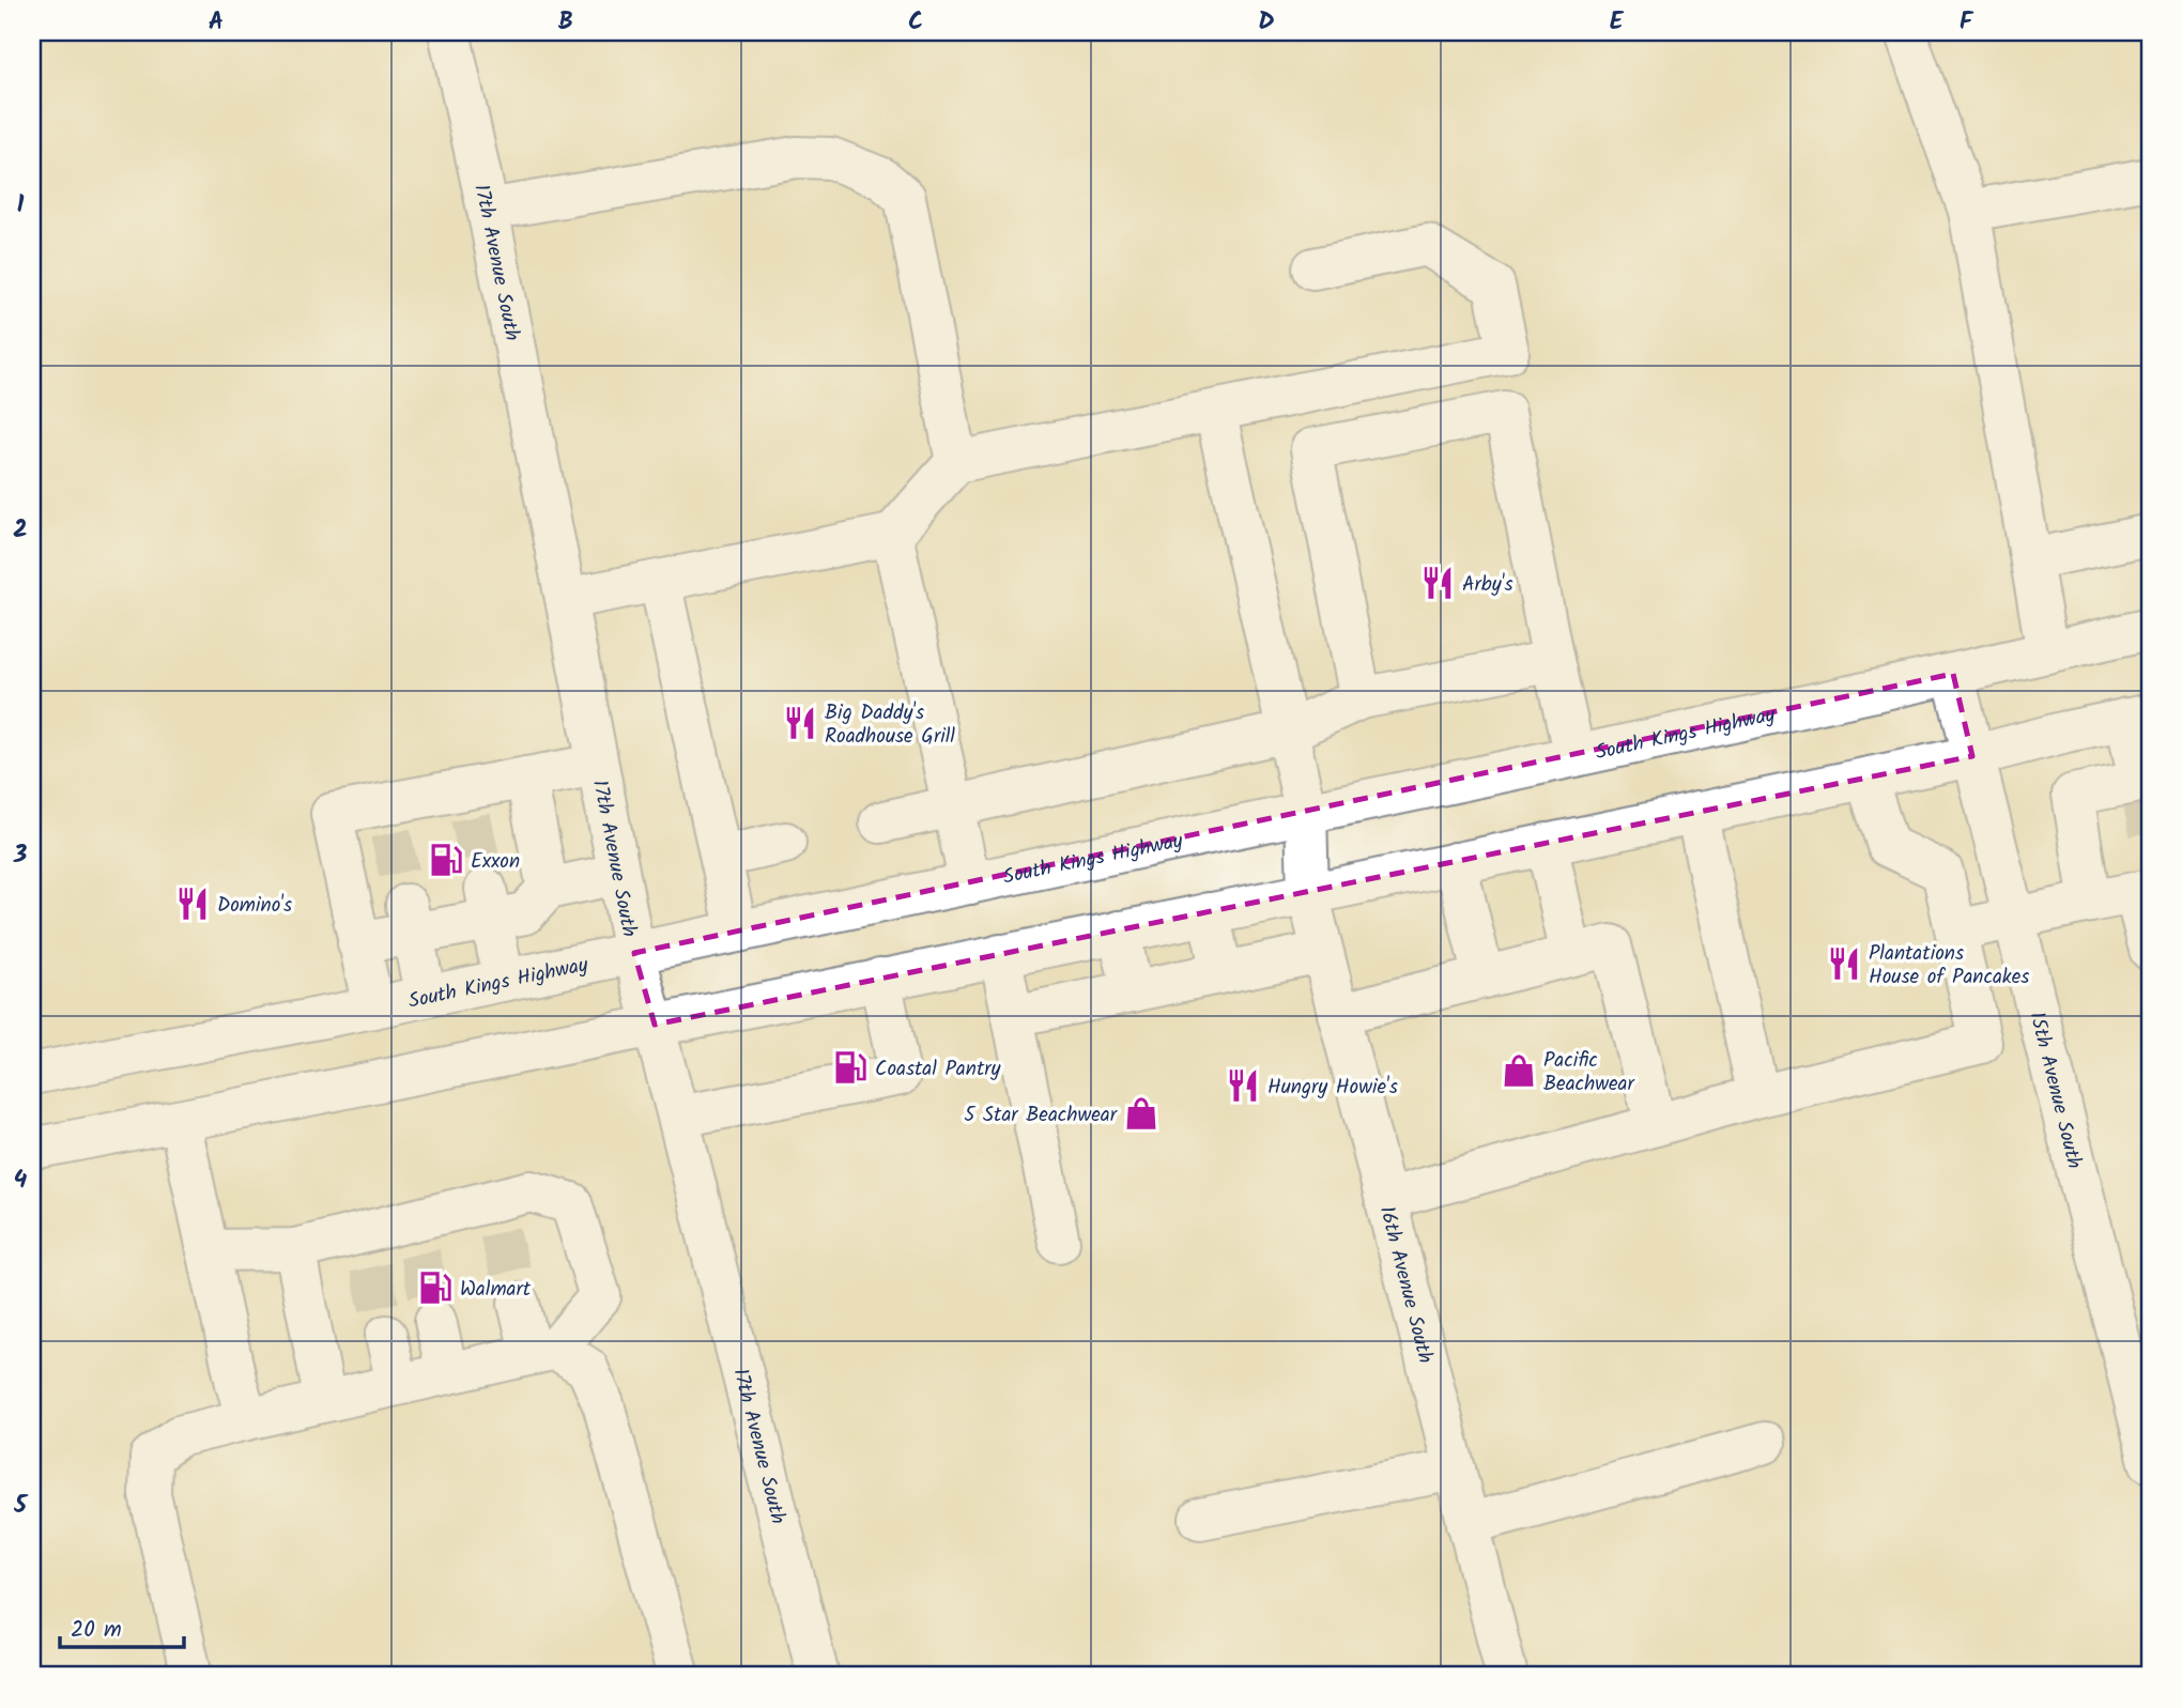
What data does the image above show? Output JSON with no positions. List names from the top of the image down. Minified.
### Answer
{"streets":{"main road":["17th Avenue South","South Kings Highway","15th Avenue South","16th Avenue South"]},"crossings":[["17th Avenue South","South Kings Highway"],["South Kings Highway","15th Avenue South"],["South Kings Highway","16th Avenue South"]],"places":{"restaurant":["Arby's","Big Daddy's Roadhouse Grill","Domino's","Plantations House of Pancakes","Hungry Howie's"],"fuel station":["Exxon","Coastal Pantry","Walmart"],"shop":["Pacific Beachwear","5 Star Beachwear"]},"scale_bar":"20 m","grid":{"columns":["A","B","C","D","E","F"],"rows":["1","2","3","4","5"]}}
